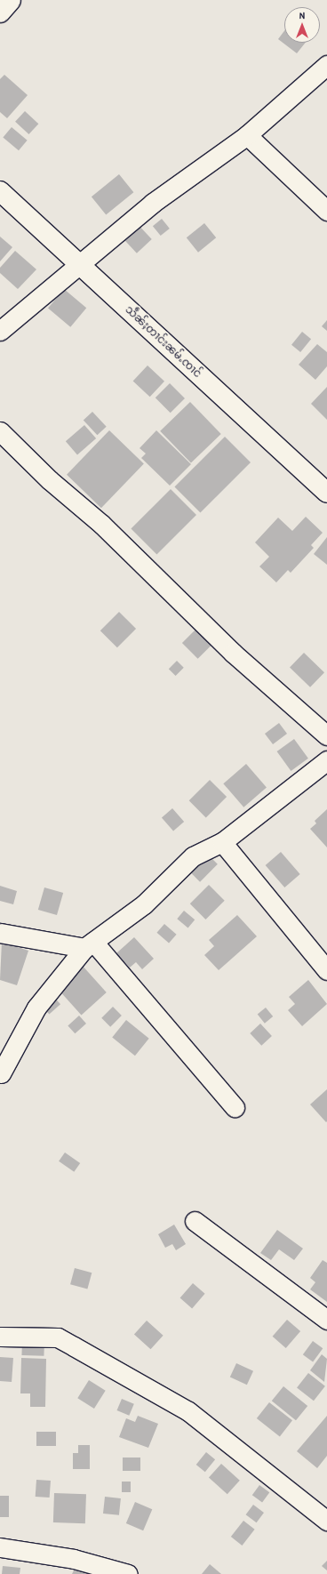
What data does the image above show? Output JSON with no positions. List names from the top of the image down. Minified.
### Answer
{"streets":{"highway":["သဵၼ်ႈတၢင်းၼမ်ႉၸၢင်"]},"north":"top"}
